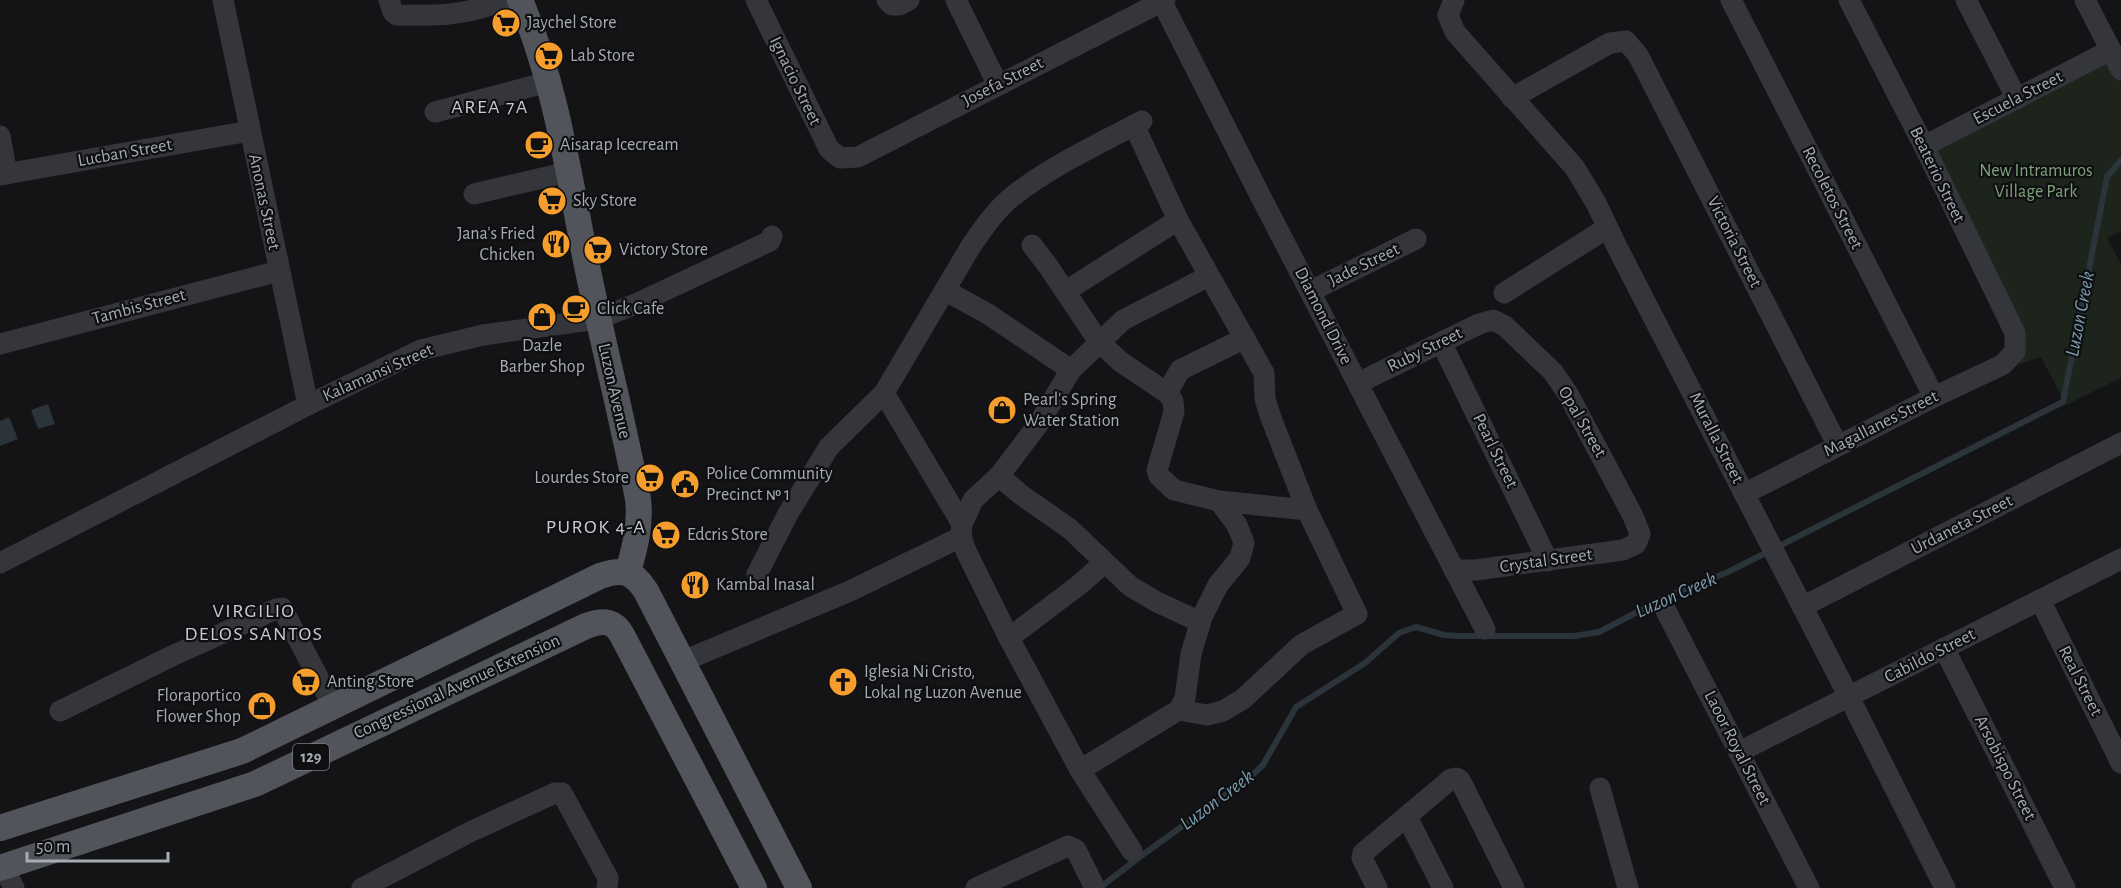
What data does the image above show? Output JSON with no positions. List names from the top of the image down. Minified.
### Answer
{"streets":{"main road":["Luzon Avenue","Congressional Avenue Extension","129"],"street":["Ignacio Street","Josefa Street","Escuela Street","Lucban Street","Beaterio Street","Recoletos Street","Anonas Street","Victoria Street","Jade Street","Tambis Street","Diamond Drive","Ruby Street","Kalamansi Street","Opal Street","Magallanes Street","Muralla Street","Pearl Street","Urdaneta Street","Crystal Street","Cabildo Street","Real Street","Laoor Royal Street","Arsobispo Street"]},"crossings":[["Ignacio Street","Josefa Street"],["Josefa Street","Diamond Drive"],["Escuela Street","Beaterio Street"],["Lucban Street","Anonas Street"],["Beaterio Street","Magallanes Street"],["Recoletos Street","Magallanes Street"],["Anonas Street","Tambis Street"],["Anonas Street","Kalamansi Street"],["Victoria Street","Magallanes Street"],["Victoria Street","Muralla Street"],["Jade Street","Diamond Drive"],["Diamond Drive","Ruby Street"],["Diamond Drive","Crystal Street"],["Ruby Street","Opal Street"],["Ruby Street","Pearl Street"],["Kalamansi Street","Luzon Avenue"],["Luzon Avenue","Congressional Avenue Extension"],["Opal Street","Crystal Street"],["Magallanes Street","Muralla Street"],["Muralla Street","Urdaneta Street"],["Muralla Street","Cabildo Street"],["Pearl Street","Crystal Street"],["Cabildo Street","Real Street"],["Cabildo Street","Laoor Royal Street"],["Cabildo Street","Arsobispo Street"]],"districts":["AREA 7A","PUROK 4-A","VIRGILIO DELOS SANTOS"],"water":["Luzon Creek"],"parks":["New Intramuros Village Park"],"places":{"supermarket":["Jaychel Store","Lab Store","Sky Store","Victory Store","Lourdes Store","Edcris Store","Anting Store"],"cafe":["Aisarap Icecream","Click Cafe"],"restaurant":["Jana's Fried Chicken","Kambal Inasal"],"shop":["Dazle Barber Shop","Pearl's Spring Water Station","Floraportico Flower Shop"],"public building":["Police Community Precinct № 1"],"church":["Iglesia Ni Cristo, Lokal ng Luzon Avenue"]},"scale_bar":"50 m"}
